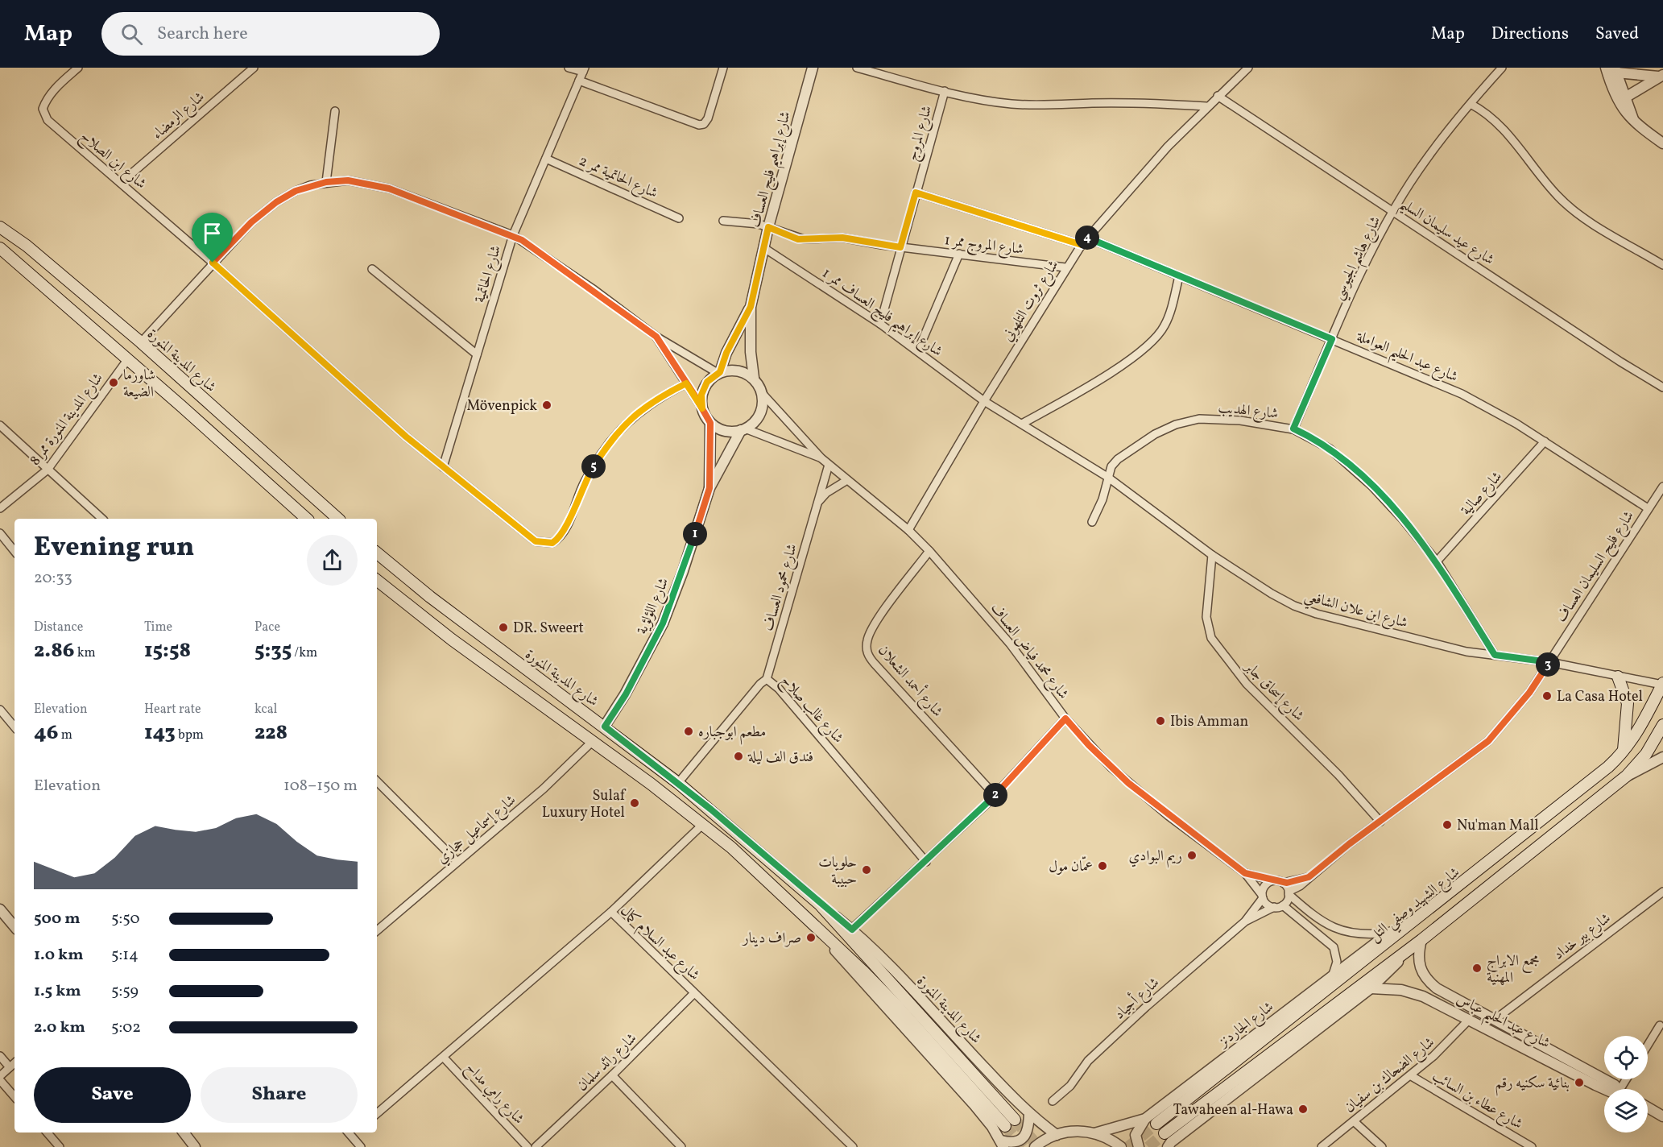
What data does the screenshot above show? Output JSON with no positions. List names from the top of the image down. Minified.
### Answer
{"streets":{"main road":["شارع المدينة المنورة","شارع الشهيد وصفي التل"],"street":["شارع الرمضاء","شارع المروج","شارع ابن الصلاح","شارع إبراهيم فليح العساف","شارع الحاتمية ممر 2","شارع عيد سليمان السليم","شارع المروج ممر 1","شارع هاشم الجيوسي","شارع الحاتمية","شارع ثروت التلهوني","شارع إبراهيم فليح العساف ممر 1","شارع عبد الحليم العواملة","شارع الهديب","شارع المدينة المنورة ممر 8","شارع صالية","شارع فليح السليمان العساف","شارع محمود العساف","شارع اللؤلؤية","شارع ابن علان الشافعي","شارع محمد فياض العساف","شارع أحمد الشعلان","شارع إسحاق جابر","شارع غالب صلاح","شارع إسماعيل حجازي","شارع بير خداد","شارع عبد السلام كمال","شارع أجياد","شارع عبد الحليم عباس","شارع الجاردنز","شارع رائد سلمان","شارع الضحاك بن سفيان","شارع رامي مداح","شارع عطاء بن السائب"]},"crossings":[["شارع الرمضاء","شارع ابن الصلاح"],["شارع المروج","شارع المروج ممر 1"],["شارع المروج","شارع ثروت التلهوني"],["شارع المروج","شارع إبراهيم فليح العساف ممر 1"],["شارع ابن الصلاح","شارع الحاتمية"],["شارع إبراهيم فليح العساف","شارع المروج ممر 1"],["شارع إبراهيم فليح العساف","شارع إبراهيم فليح العساف ممر 1"],["شارع إبراهيم فليح العساف","شارع اللؤلؤية"],["شارع إبراهيم فليح العساف","شارع محمد فياض العساف"],["شارع الحاتمية ممر 2","شارع الحاتمية"],["شارع عيد سليمان السليم","شارع هاشم الجيوسي"],["شارع عيد سليمان السليم","شارع ثروت التلهوني"],["شارع المروج ممر 1","شارع ثروت التلهوني"],["شارع هاشم الجيوسي","شارع عبد الحليم العواملة"],["شارع هاشم الجيوسي","شارع الهديب"],["شارع ثروت التلهوني","شارع إبراهيم فليح العساف ممر 1"],["شارع ثروت التلهوني","شارع عبد الحليم العواملة"],["شارع ثروت التلهوني","شارع ابن علان الشافعي"],["شارع ثروت التلهوني","شارع محمد فياض العساف"],["شارع إبراهيم فليح العساف ممر 1","شارع ابن علان الشافعي"],["شارع عبد الحليم العواملة","شارع صالية"],["شارع عبد الحليم العواملة","شارع فليح السليمان العساف"],["شارع المدينة المنورة","شارع اللؤلؤية"],["شارع المدينة المنورة","شارع غالب صلاح"],["شارع الهديب","شارع صالية"],["شارع الهديب","شارع ابن علان الشافعي"],["شارع فليح السليمان العساف","شارع ابن علان الشافعي"],["شارع فليح السليمان العساف","شارع محمد فياض العساف"],["شارع فليح السليمان العساف","شارع إسحاق جابر"],["شارع فليح السليمان العساف","شارع أجياد"],["شارع محمود العساف","شارع محمد فياض العساف"],["شارع محمود العساف","شارع غالب صلاح"],["شارع اللؤلؤية","شارع محمد فياض العساف"],["شارع ابن علان الشافعي","شارع إسحاق جابر"],["شارع ابن علان الشافعي","شارع الشهيد وصفي التل"],["شارع محمد فياض العساف","شارع أحمد الشعلان"],["شارع محمد فياض العساف","شارع أجياد"],["شارع الشهيد وصفي التل","شارع الجاردنز"],["شارع بير خداد","شارع عبد الحليم عباس"],["شارع عبد السلام كمال","شارع رائد سلمان"],["شارع عبد السلام كمال","شارع رامي مداح"],["شارع عبد الحليم عباس","شارع الضحاك بن سفيان"],["شارع الضحاك بن سفيان","شارع عطاء بن السائب"]],"places":["شاورما الضيعة","Mövenpick","DR. Sweert","La Casa Hotel","Ibis Amman","مطعم ابوجباره","فندق الف ليلة","Sulaf Luxury Hotel","Nu'man Mall","ريم البوادي","عمّان مول","حلويات حبيبة","صراف دينار","مجمع الابراج المهنية","بنائية سكنيه رقم","Tawaheen al-Hawa"],"page":{"header":"Map","search":"Search here","nav":["Map","Directions","Saved"],"pins":["4","5","1","3","2"],"heading":["Evening run","20:33"],"stats":[["Distance","2.86 km"],["Time","15:58"],["Pace","5:35 /km"],["Elevation","46 m"],["Heart rate","143 bpm"],["kcal","228"]],"chart":["Elevation","108–150 m"],"list":[{"name":"500 m","note":"5:50"},{"name":"1.0 km","note":"5:14"},{"name":"1.5 km","note":"5:59"},{"name":"2.0 km","note":"5:02"}],"buttons":["Save","Share"]}}
